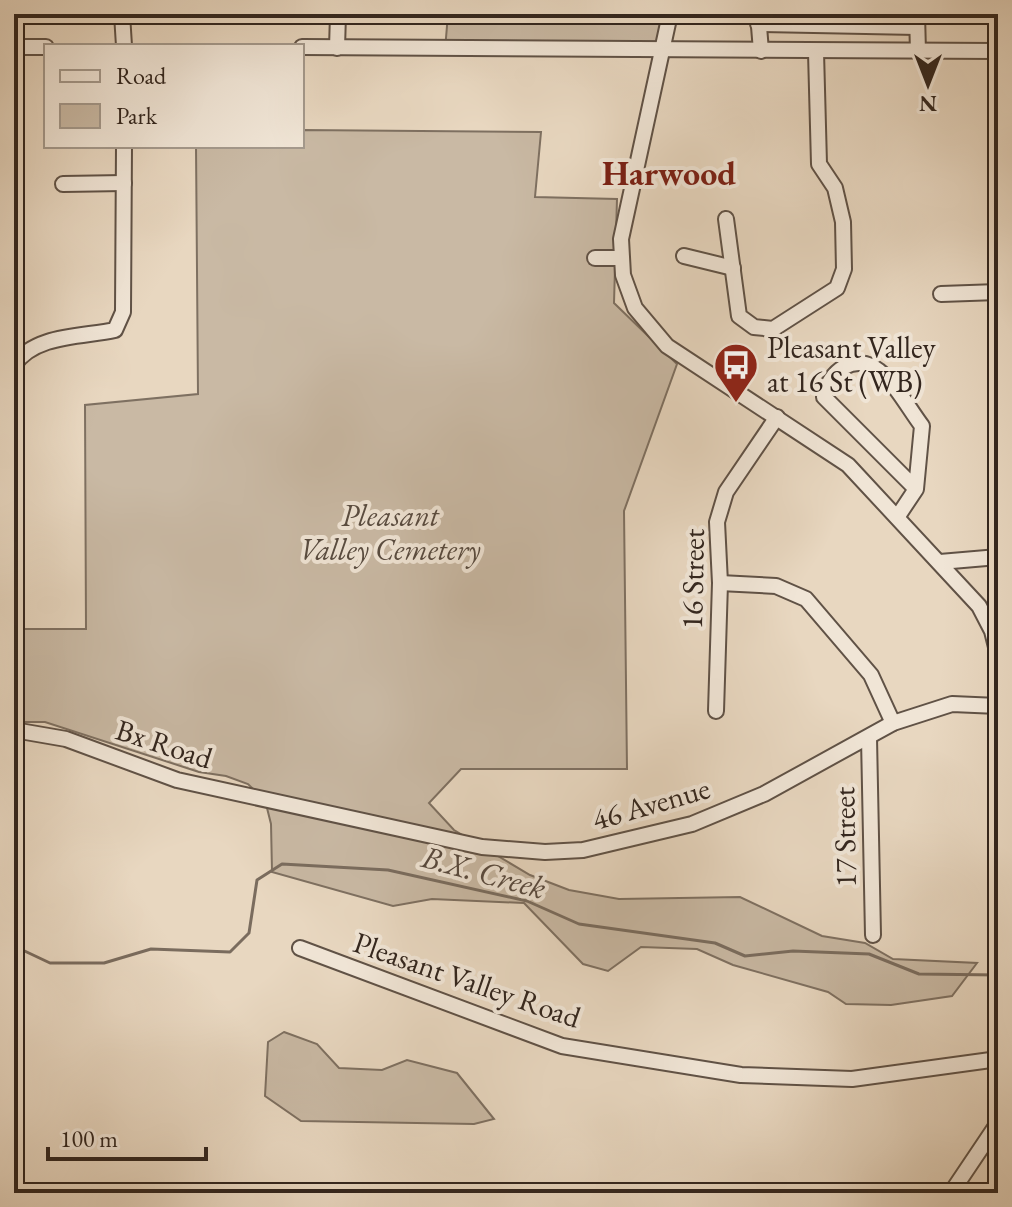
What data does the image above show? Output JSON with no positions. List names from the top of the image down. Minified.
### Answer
{"streets":{"street":["16 Street","Bx Road","46 Avenue","17 Street","Pleasant Valley Road"]},"crossings":[["Bx Road","46 Avenue"],["46 Avenue","17 Street"]],"districts":["Harwood"],"water":["B.X. Creek"],"parks":["Pleasant Valley Cemetery"],"places":{"bus stop":["Pleasant Valley at 16 St (WB)"]},"legend":["Road","Park"],"scale_bar":"100 m","north":"bottom"}
